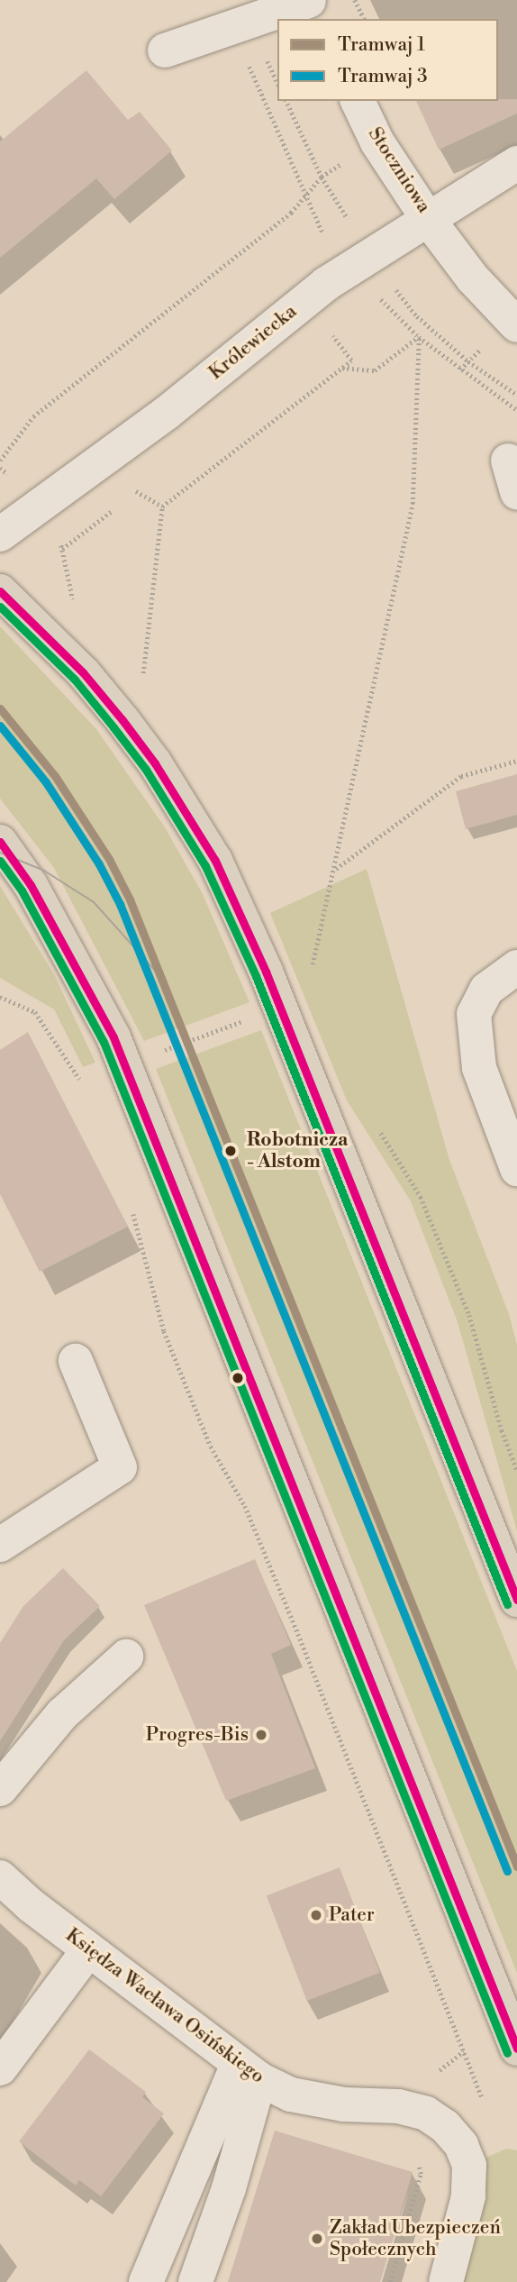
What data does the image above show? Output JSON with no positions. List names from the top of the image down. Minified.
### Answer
{"streets":{"street":["Stoczniowa","Królewiecka","Księdza Wacława Osińskiego"]},"crossings":[["Stoczniowa","Królewiecka"]],"places":["Robotnicza - Alstom","Progres-Bis","Pater","Zakład Ubezpieczeń Społecznych"],"lines":["tram line 1","tram line 3"],"legend":["Tramwaj 1","Tramwaj 3"]}
